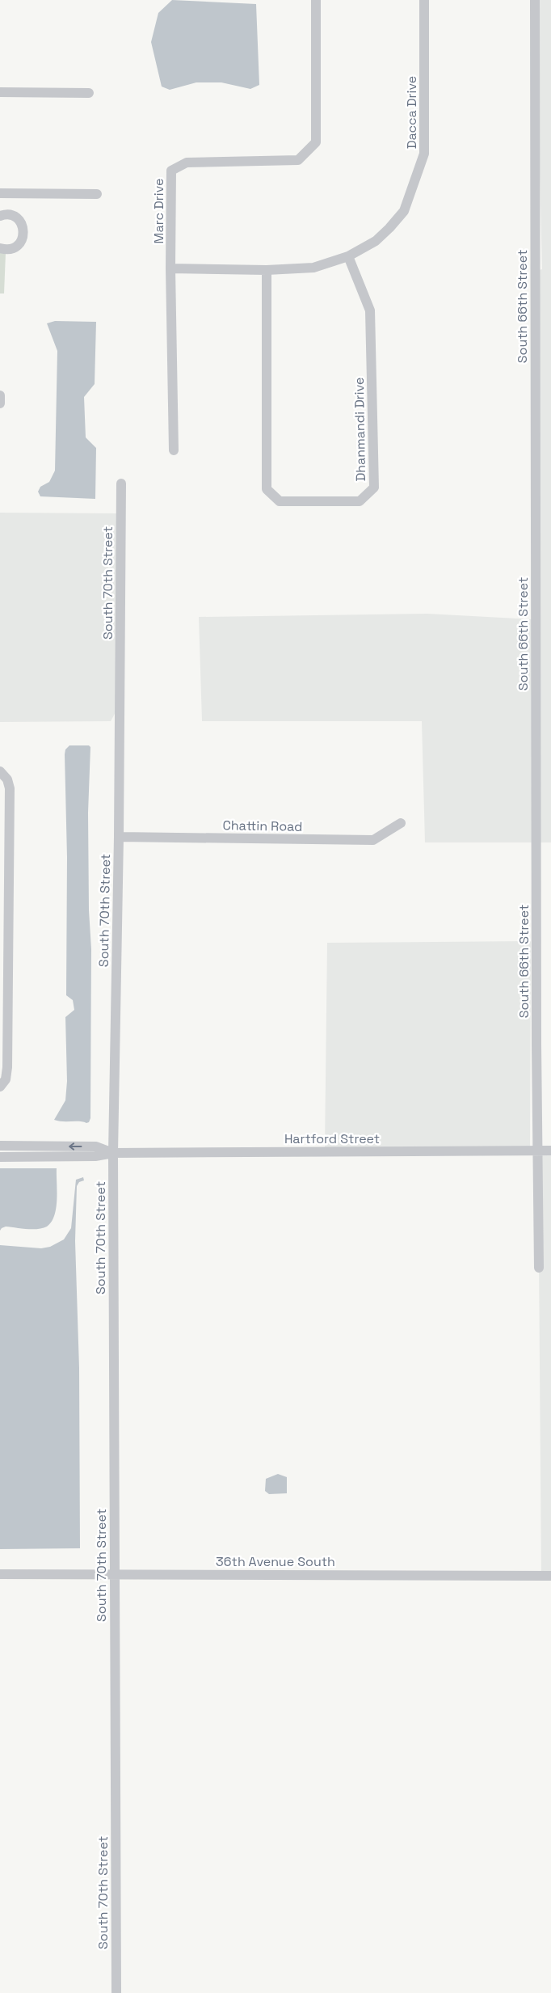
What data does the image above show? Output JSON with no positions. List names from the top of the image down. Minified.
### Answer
{"streets":{"street":["Dacca Drive","Marc Drive","South 66th Street","Dhanmandi Drive","South 70th Street","Chattin Road","Hartford Street","36th Avenue South"]},"crossings":[["Dacca Drive","Marc Drive"],["Dacca Drive","Dhanmandi Drive"],["South 66th Street","Hartford Street"],["South 70th Street","Chattin Road"],["South 70th Street","Hartford Street"],["South 70th Street","36th Avenue South"]]}
